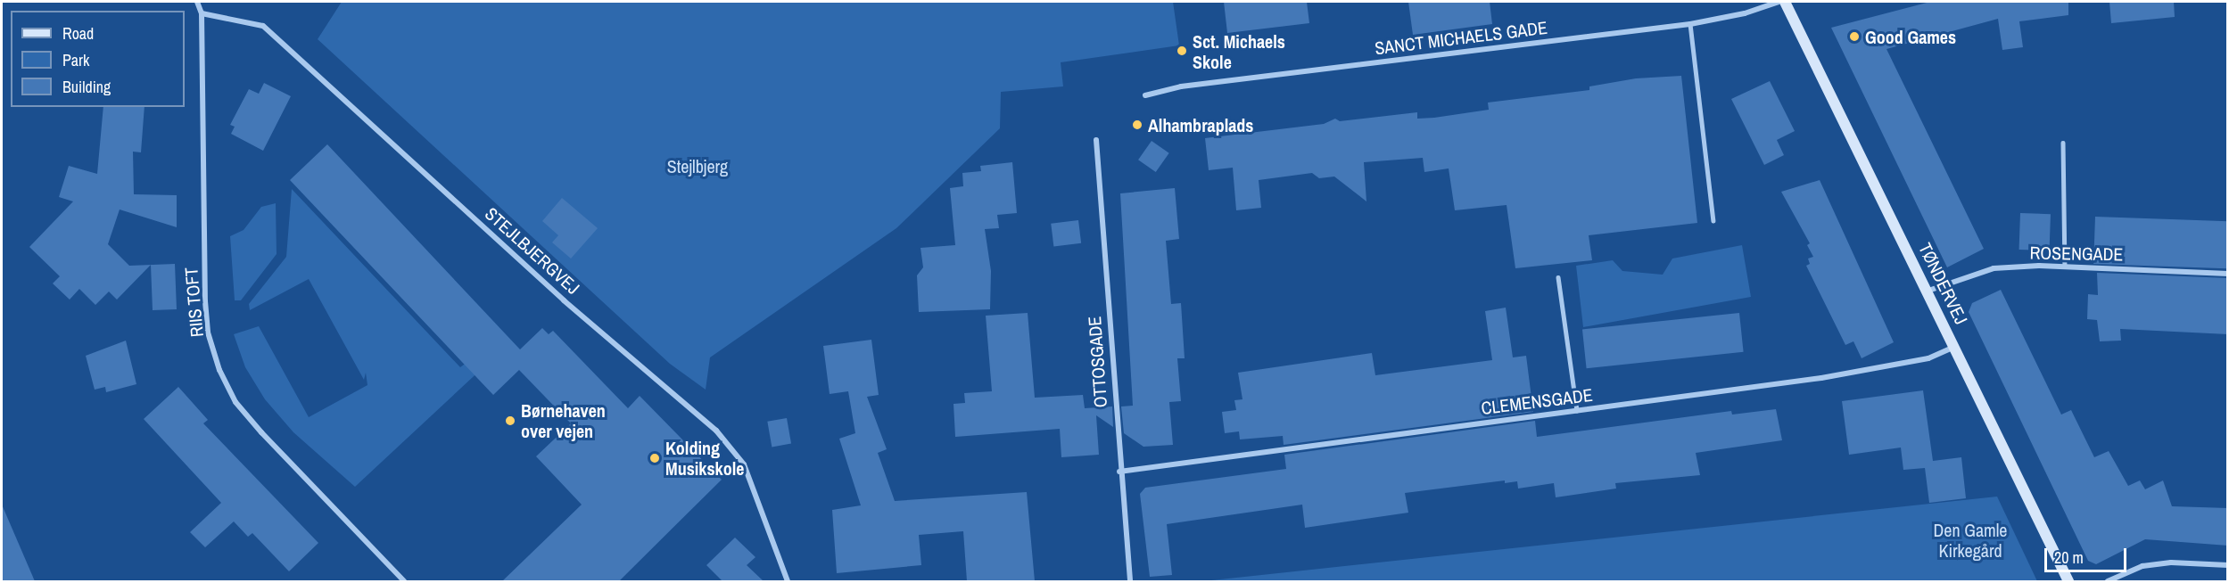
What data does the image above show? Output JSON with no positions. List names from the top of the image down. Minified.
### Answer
{"streets":{"main road":["TØNDERVEJ"],"street":["SANCT MICHAELS GADE","STEJLBJERGVEJ","ROSENGADE","RIIS TOFT","OTTOSGADE","CLEMENSGADE"]},"crossings":[["STEJLBJERGVEJ","RIIS TOFT"],["ROSENGADE","TØNDERVEJ"],["TØNDERVEJ","CLEMENSGADE"],["OTTOSGADE","CLEMENSGADE"]],"parks":["Stejlbjerg","Den Gamle Kirkegård"],"places":["Good Games","Sct. Michaels Skole","Alhambraplads","Børnehaven over vejen","Kolding Musikskole"],"legend":["Road","Park","Building"],"scale_bar":"20 m"}
